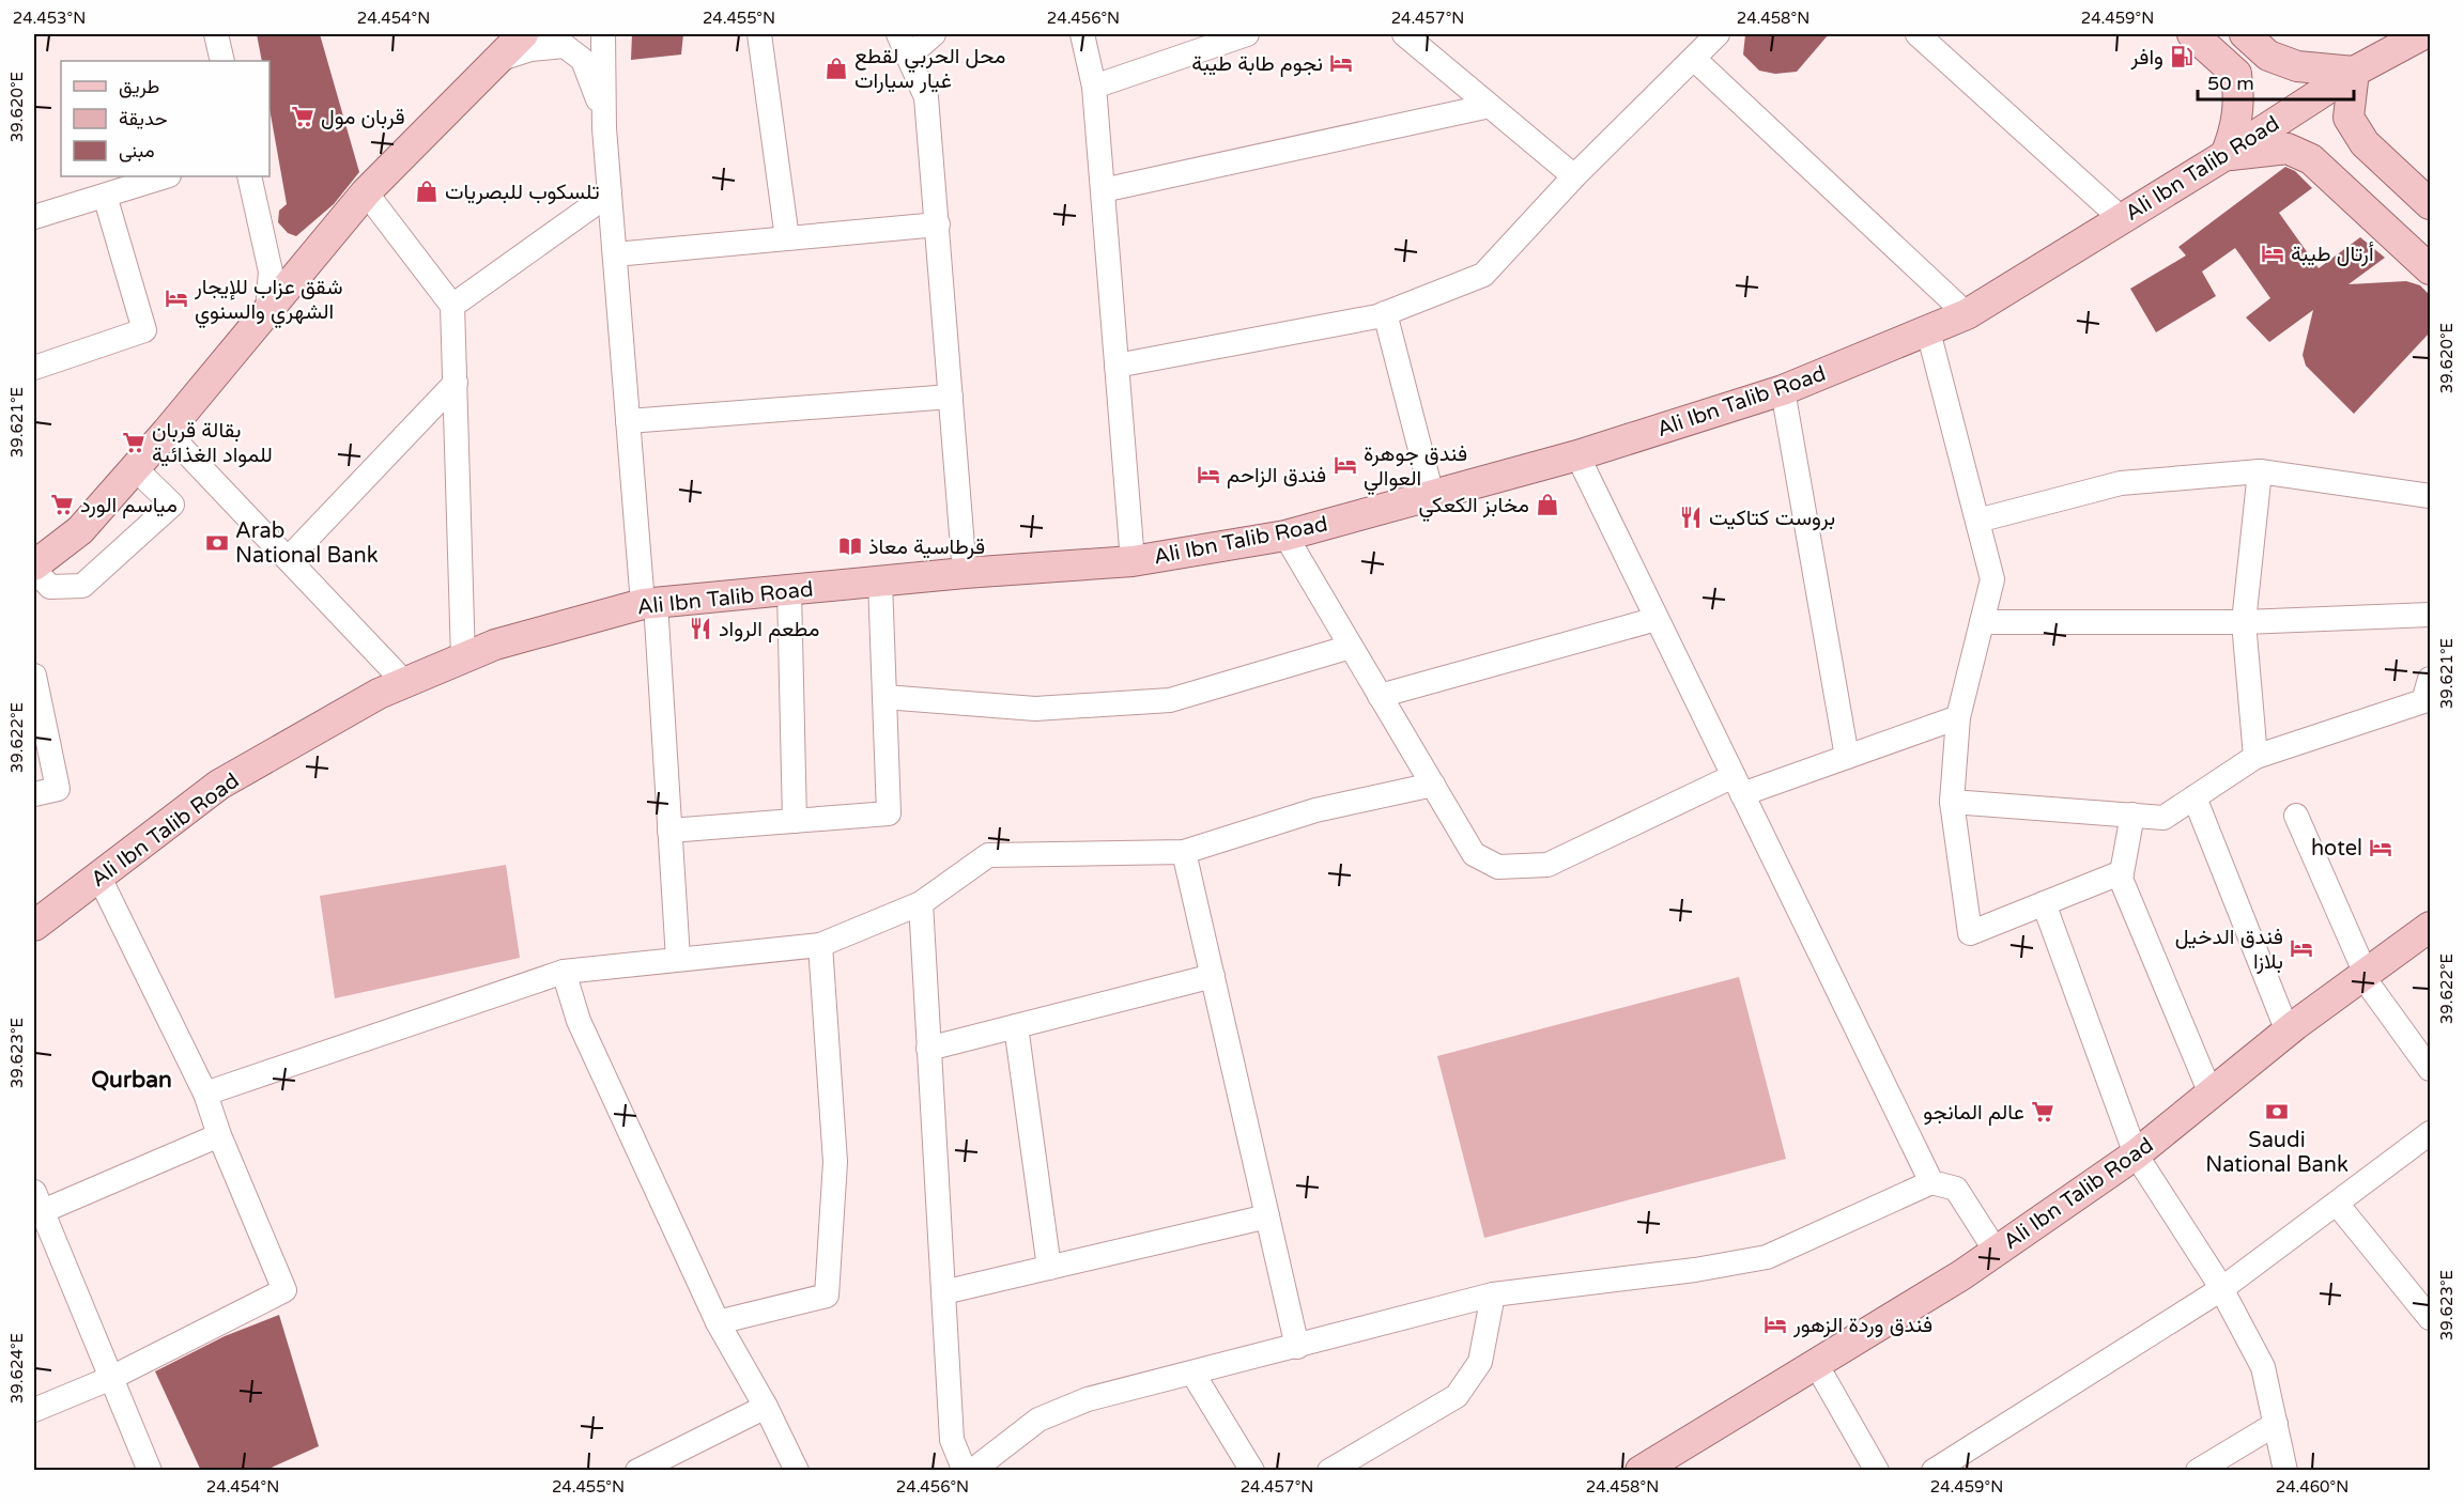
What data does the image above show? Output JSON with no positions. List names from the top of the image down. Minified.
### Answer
{"streets":{"main road":["Ali Ibn Talib Road"]},"districts":["Qurban"],"places":{"fuel station":["وافر"],"hotel":["نجوم طابة طيبة","أرتال طيبة","شقق عزاب للإيجار الشهري والسنوي","فندق جوهرة العوالي","فندق الزاحم","hotel","فندق الدخيل بلازا","فندق وردة الزهور"],"shop":["محل الحربي لقطع غيار سيارات","تلسكوب للبصريات","مخابز الكعكي"],"supermarket":["قربان مول","بقالة قربان للمواد الغذائية","مياسم الورد","عالم المانجو"],"restaurant":["بروست كتاكيت","مطعم الرواد"],"bank":["Arab National Bank","Saudi National Bank"],"library":["قرطاسية معاذ"]},"legend":["طريق","حديقة","مبنى"],"scale_bar":"50 m","coordinates":["24.453°N","24.454°N","24.455°N","24.456°N","24.457°N","24.458°N","24.459°N","39.620°E","39.621°E","39.622°E","39.623°E","39.624°E","24.460°N"]}
